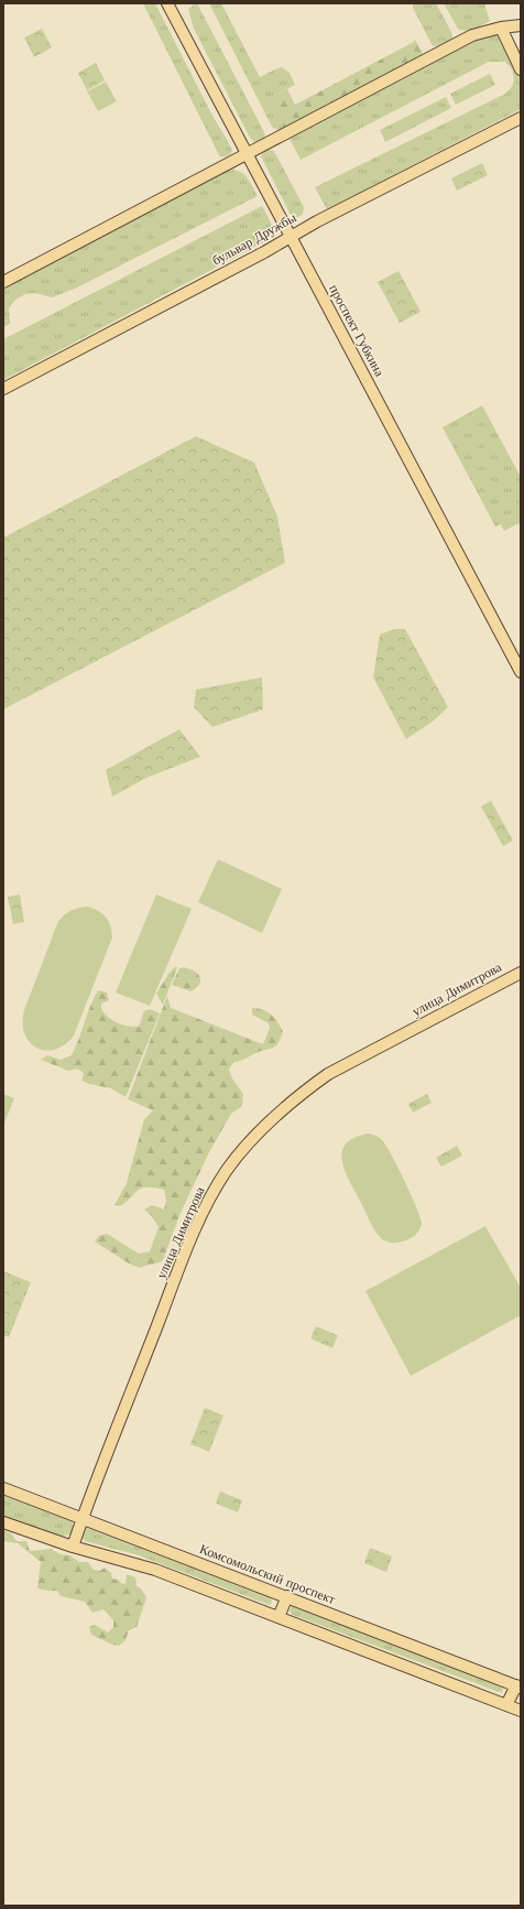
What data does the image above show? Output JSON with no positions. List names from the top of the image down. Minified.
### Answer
{"streets":{"main road":["бульвар Дружбы","проспект Губкина","улица Димитрова","Комсомольский проспект"]},"crossings":[["бульвар Дружбы","проспект Губкина"],["улица Димитрова","Комсомольский проспект"]]}
